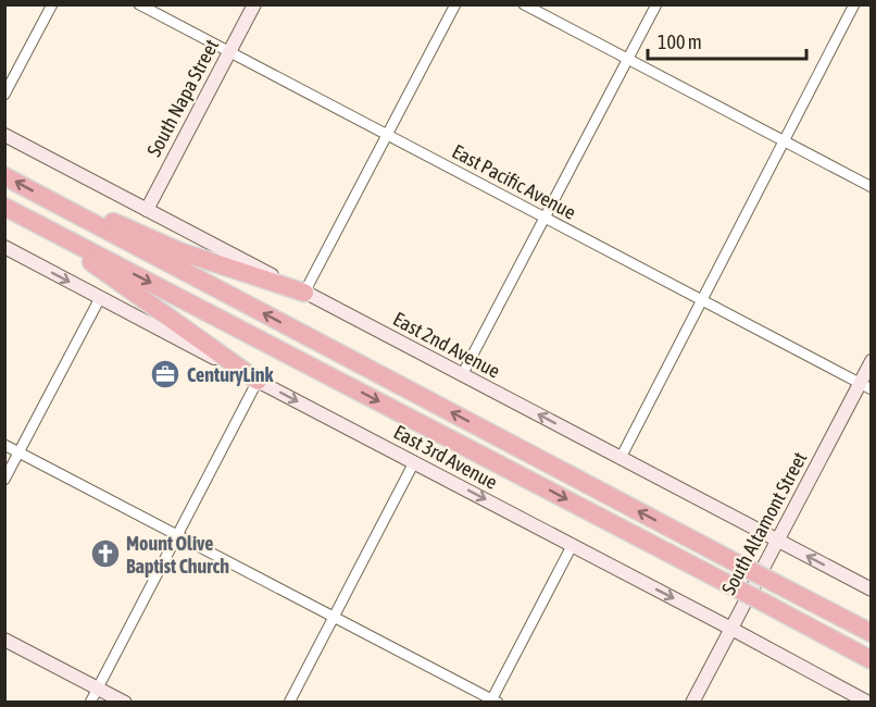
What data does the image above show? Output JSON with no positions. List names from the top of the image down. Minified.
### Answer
{"streets":{"street":["South Napa Street","East Pacific Avenue","East 2nd Avenue","East 3rd Avenue","South Altamont Street"]},"crossings":[["South Napa Street","East Pacific Avenue"],["South Napa Street","East 2nd Avenue"],["East Pacific Avenue","South Altamont Street"],["East 2nd Avenue","South Altamont Street"],["East 3rd Avenue","South Altamont Street"]],"one_way":["East 3rd Avenue"],"places":{"office":["CenturyLink"],"church":["Mount Olive Baptist Church"]},"scale_bar":"100 m"}
